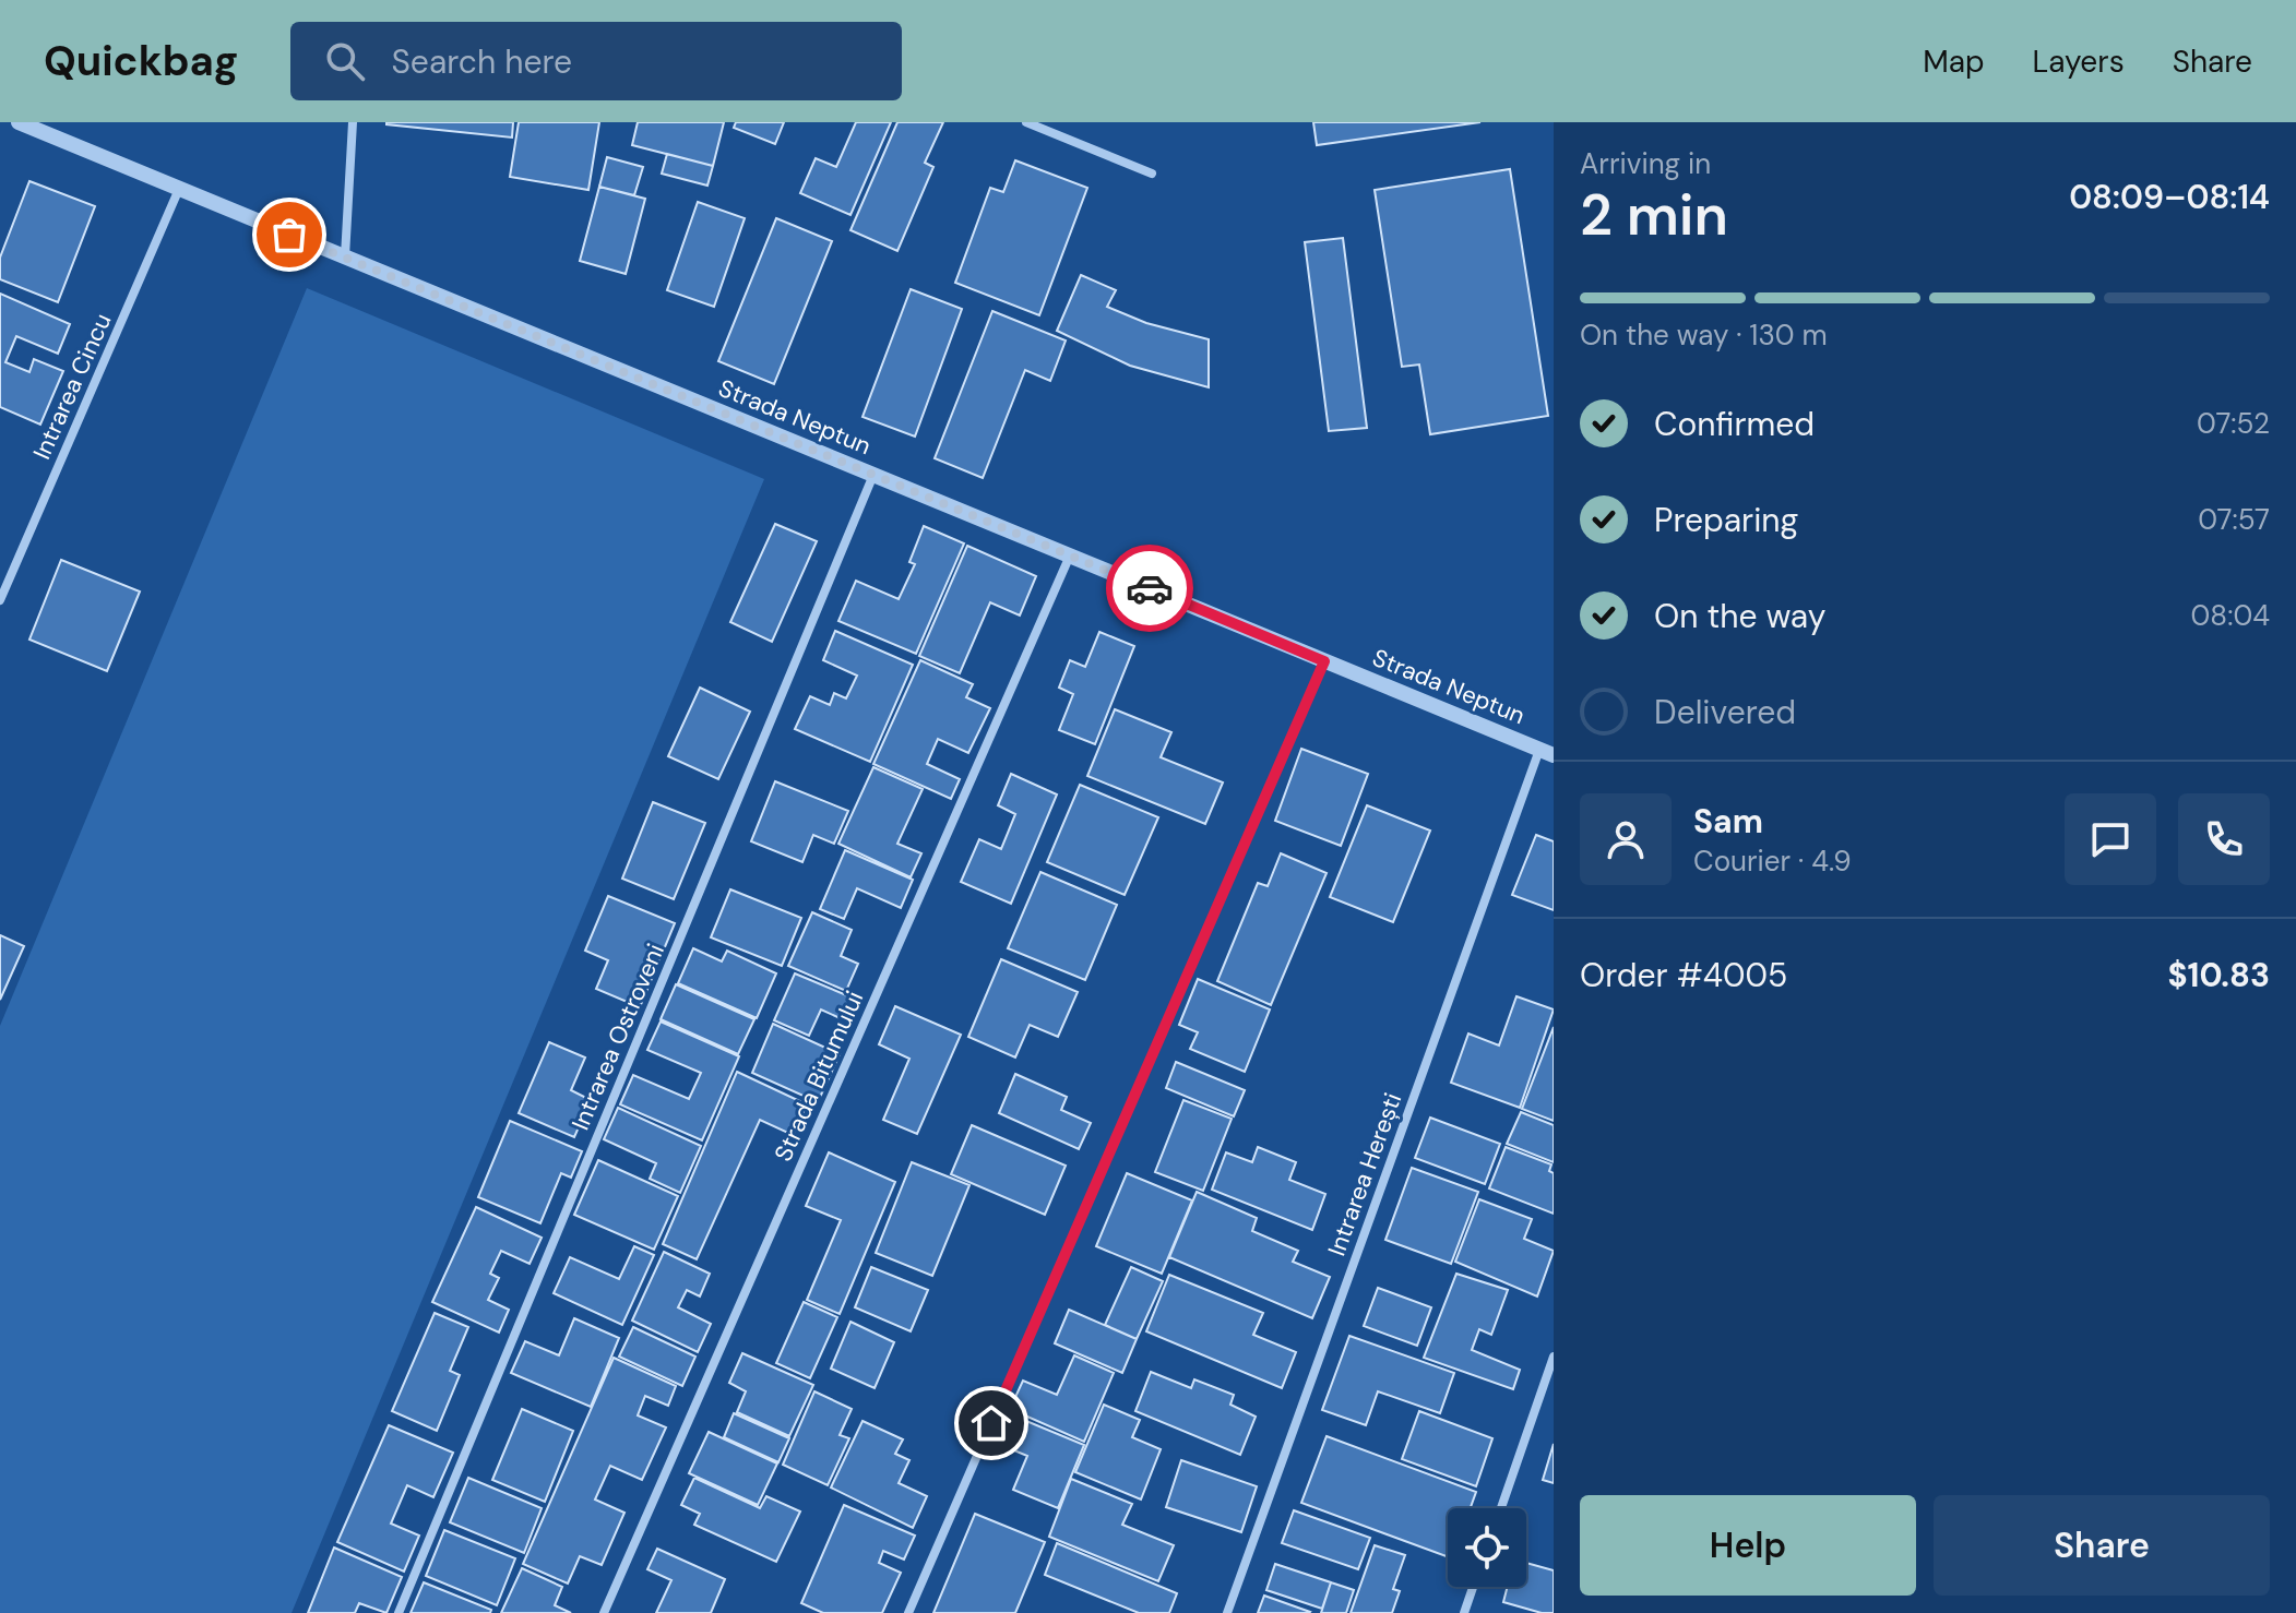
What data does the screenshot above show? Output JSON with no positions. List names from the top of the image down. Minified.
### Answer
{"streets":{"street":["Intrarea Cincu","Strada Neptun","Intrarea Ostroveni","Strada Bitumului","Intrarea Herești"]},"crossings":[["Intrarea Cincu","Strada Neptun"],["Strada Neptun","Intrarea Ostroveni"],["Strada Neptun","Strada Bitumului"],["Strada Neptun","Intrarea Herești"]],"page":{"header":"Quickbag","search":"Search here","nav":["Map","Layers","Share"],"heading":["2 min","Arriving in","08:09–08:14"],"panel":["Sam","Courier · 4.9","Order #4005","$10.83"],"bar":"On the way · 130 m","list":[["Confirmed","07:52"],["Preparing","07:57"],["On the way","08:04"],"Delivered"],"buttons":["Help","Share"]}}
